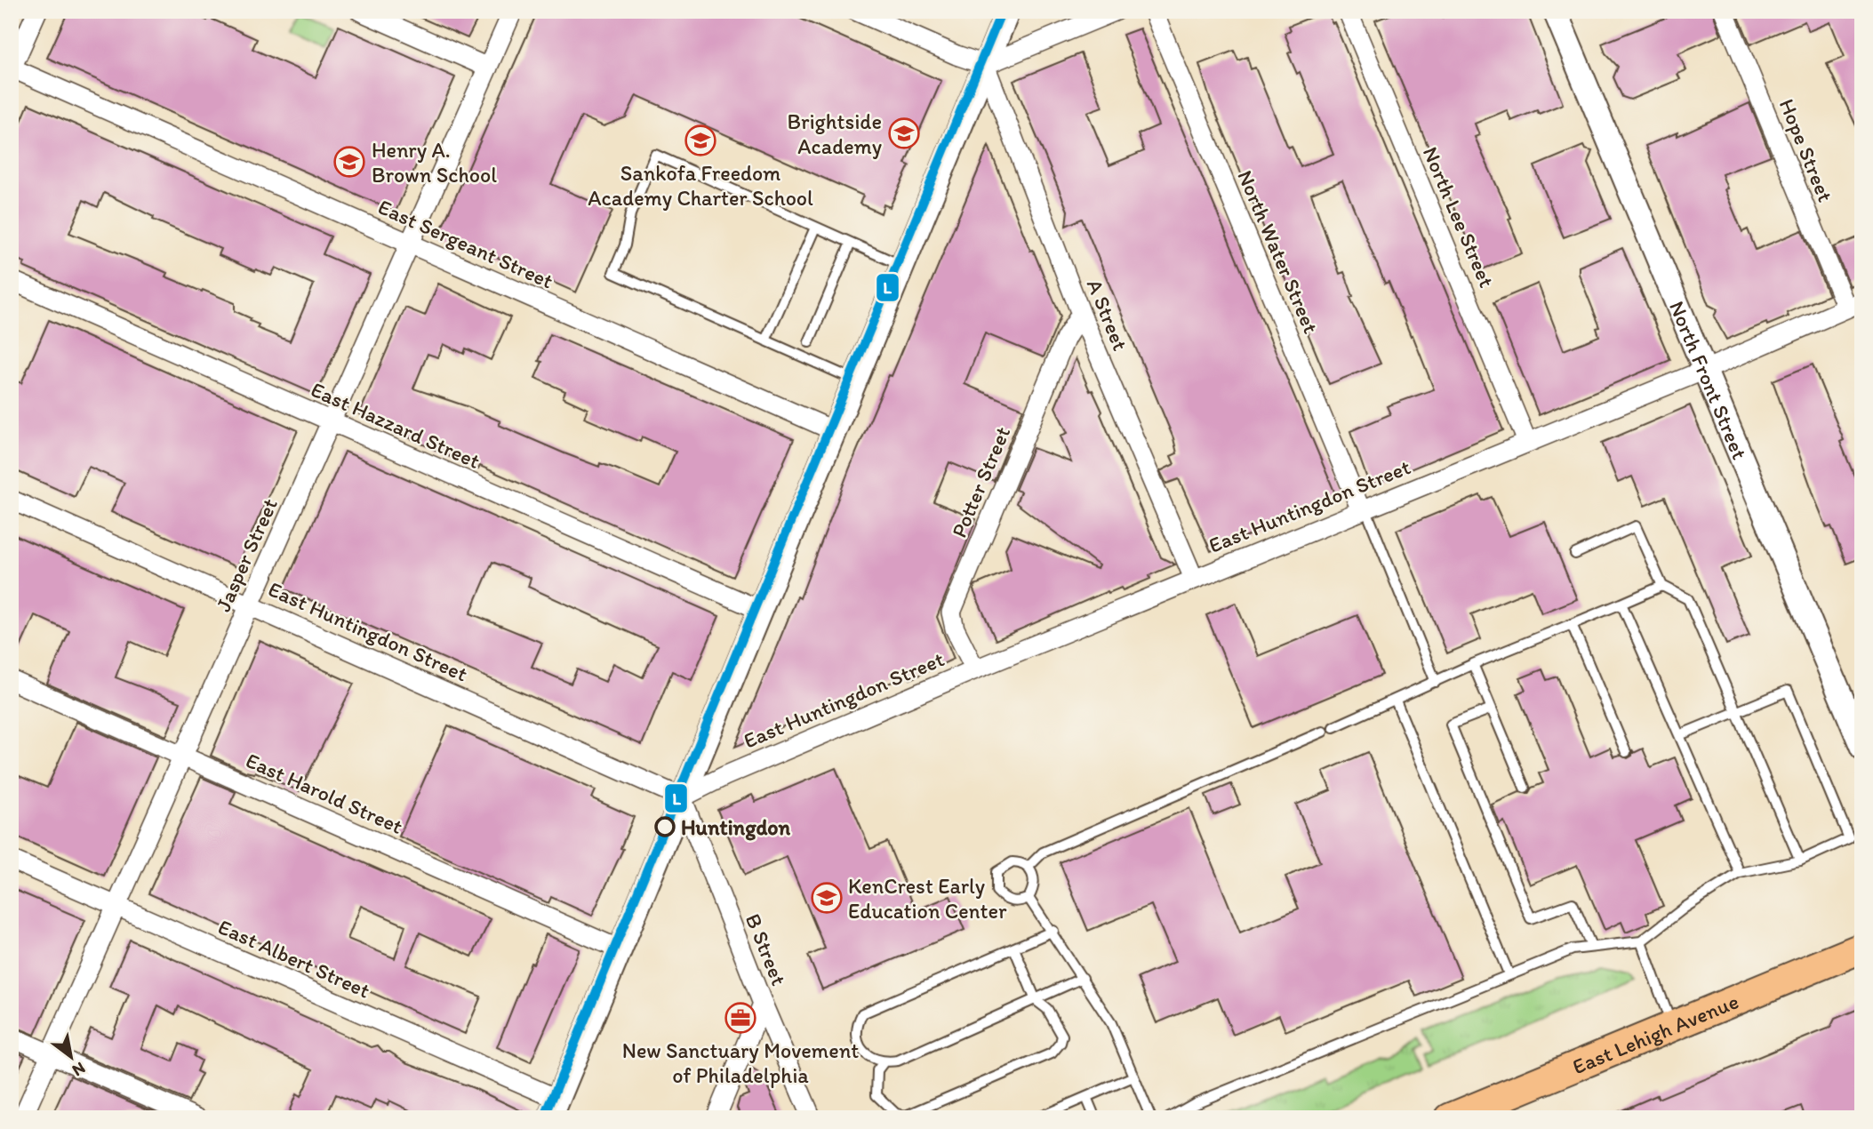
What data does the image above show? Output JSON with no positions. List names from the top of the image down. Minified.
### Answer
{"streets":{"main road":["East Lehigh Avenue"],"street":["Hope Street","North Lee Street","East Sergeant Street","North Water Street","A Street","North Front Street","East Hazzard Street","Potter Street","East Huntingdon Street","Jasper Street","East Harold Street","B Street","East Albert Street"]},"crossings":[["Hope Street","East Huntingdon Street"],["North Lee Street","East Huntingdon Street"],["East Sergeant Street","Jasper Street"],["North Water Street","East Huntingdon Street"],["A Street","Potter Street"],["A Street","East Huntingdon Street"],["North Front Street","East Huntingdon Street"],["East Hazzard Street","Jasper Street"],["Potter Street","East Huntingdon Street"],["East Huntingdon Street","Jasper Street"],["East Huntingdon Street","B Street"],["Jasper Street","East Harold Street"],["Jasper Street","East Albert Street"]],"places":{"school or university":["Brightside Academy","Sankofa Freedom Academy Charter School","Henry A. Brown School","KenCrest Early Education Center"],"other":["Huntingdon"],"office":["New Sanctuary Movement of Philadelphia"]},"lines":["transit line L"],"north":"bottom right"}
